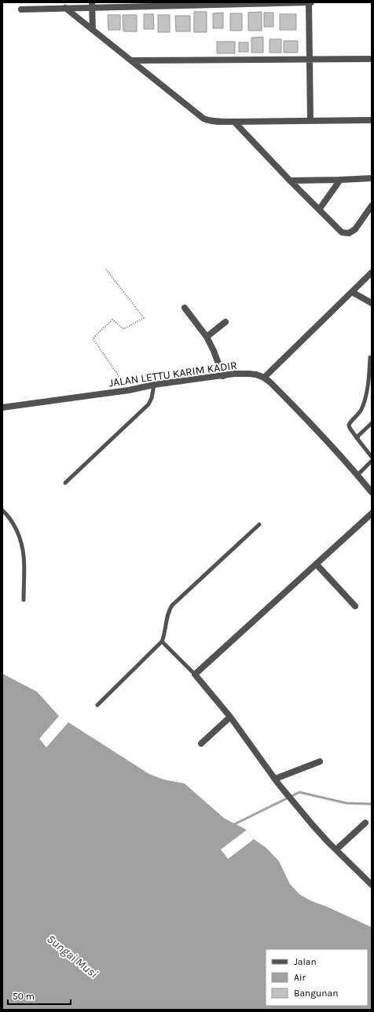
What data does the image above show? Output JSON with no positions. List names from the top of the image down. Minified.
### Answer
{"streets":{"street":["JALAN LETTU KARIM KADIR"]},"water":["Sungai Musi"],"legend":["Jalan","Air","Bangunan"],"scale_bar":"50 m"}
